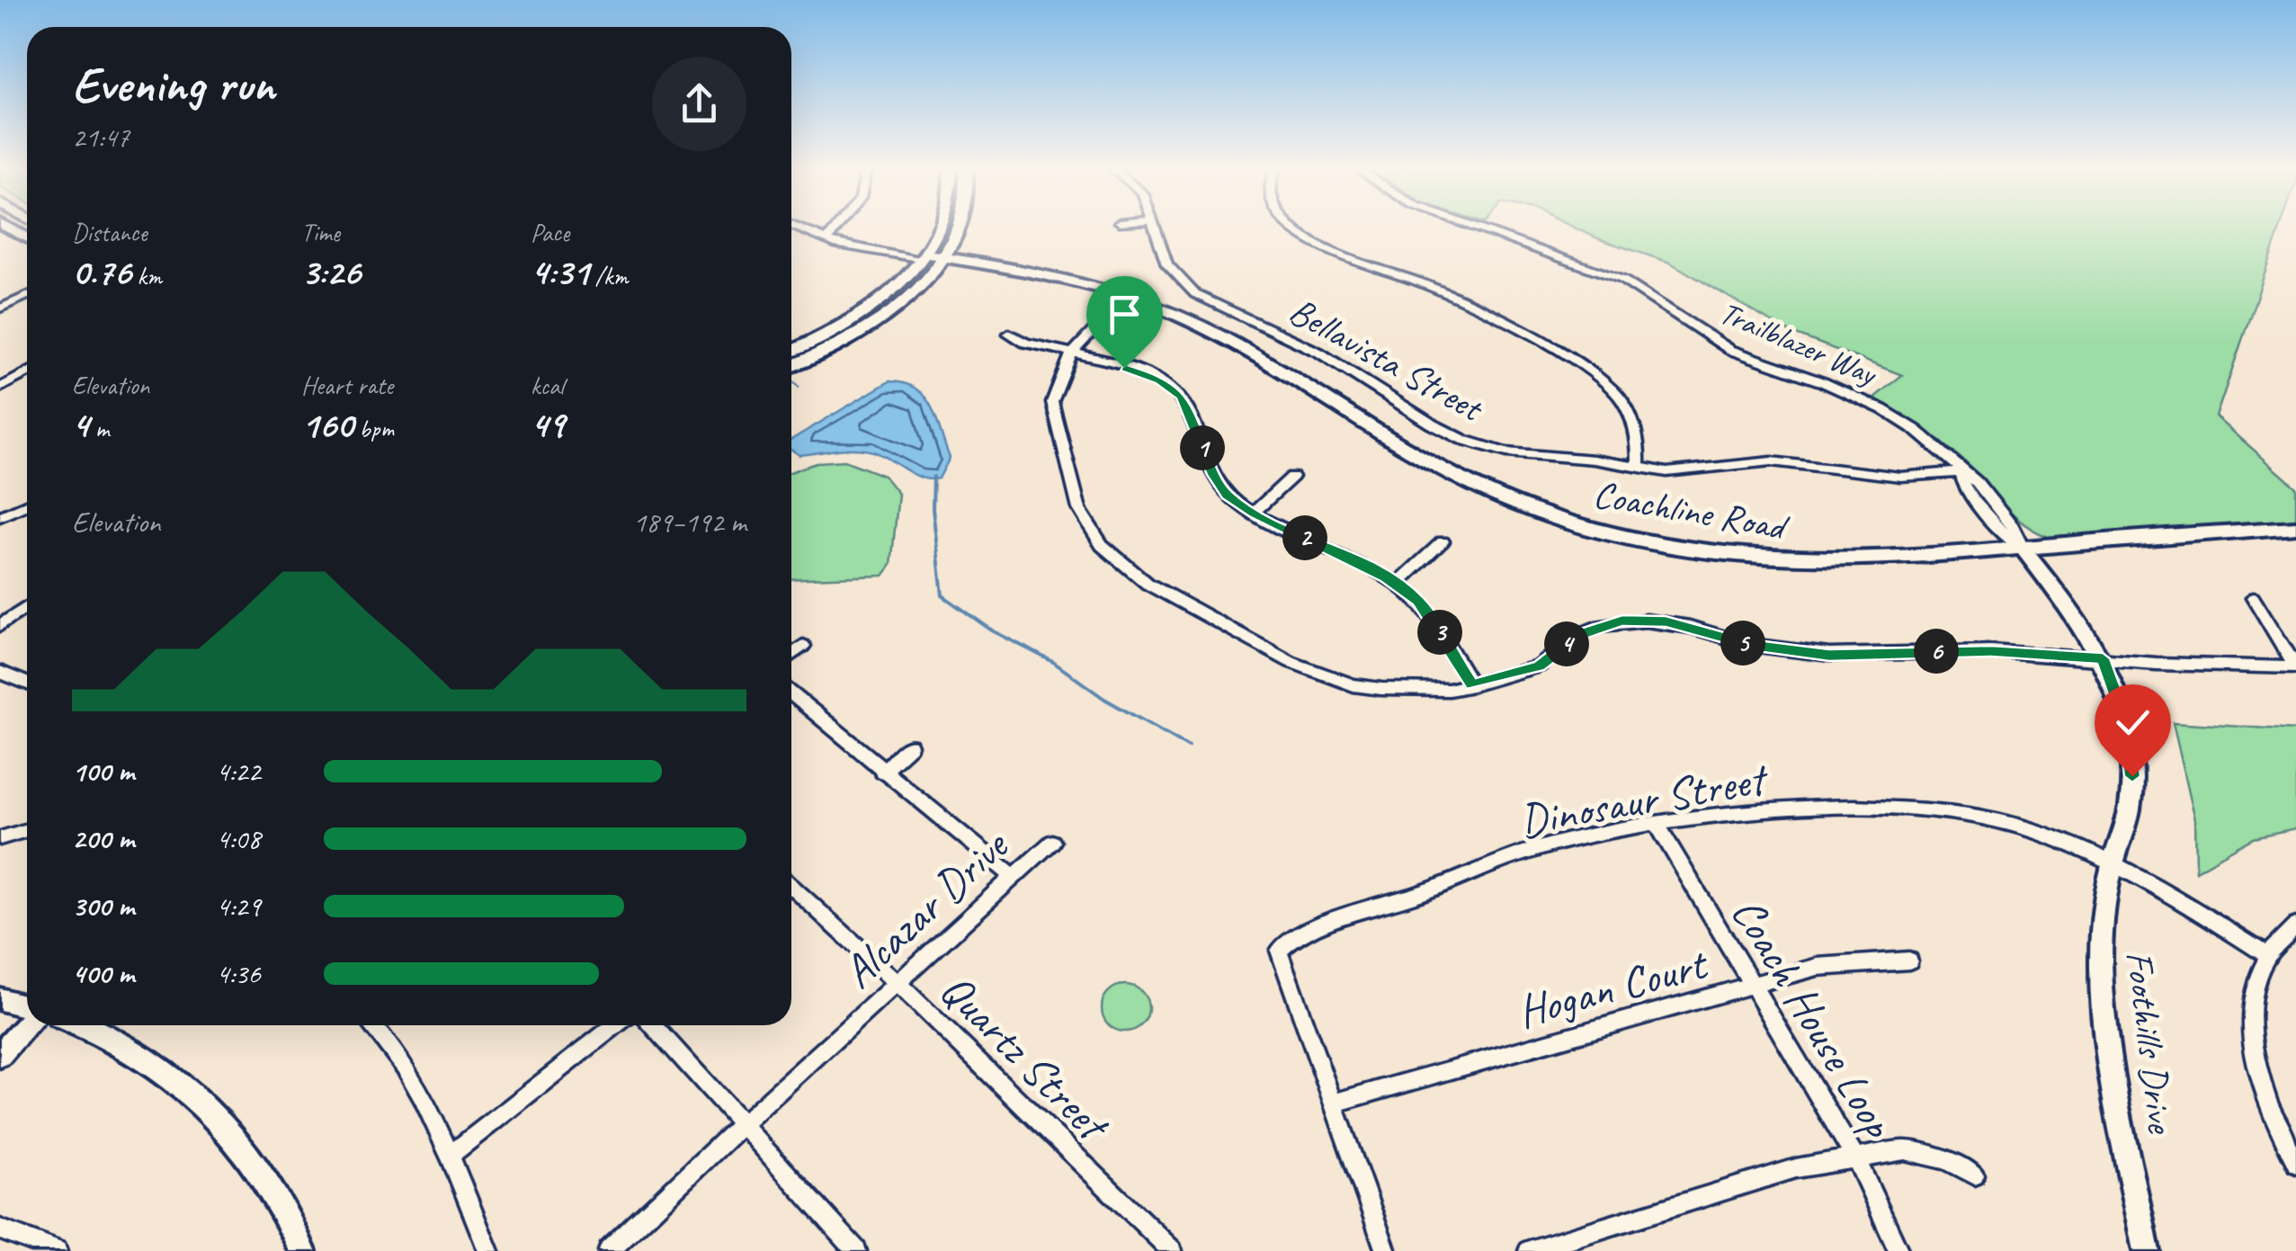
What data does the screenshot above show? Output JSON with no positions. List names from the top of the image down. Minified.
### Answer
{"streets":{"main road":["Coachline Road","Foothills Drive"],"street":["Trailblazer Way","Bellavista Street","Dinosaur Street","Alcazar Drive","Hogan Court","Coach House Loop","Quartz Street"]},"crossings":[["Trailblazer Way","Bellavista Street"],["Trailblazer Way","Coachline Road"],["Trailblazer Way","Foothills Drive"],["Coachline Road","Foothills Drive"],["Dinosaur Street","Hogan Court"],["Dinosaur Street","Coach House Loop"],["Dinosaur Street","Foothills Drive"],["Alcazar Drive","Quartz Street"],["Hogan Court","Coach House Loop"]],"page":{"heading":["Evening run","21:47"],"stats":[["Distance","0.76 km"],["Time","3:26"],["Pace","4:31 /km"],["Elevation","4 m"],["Heart rate","160 bpm"],["kcal","49"]],"pins":["1","2","3","5","4","6"],"chart":["Elevation","189–192 m"],"list":[{"name":"100 m","note":"4:22"},{"name":"200 m","note":"4:08"},{"name":"300 m","note":"4:29"},{"name":"400 m","note":"4:36"}]}}
